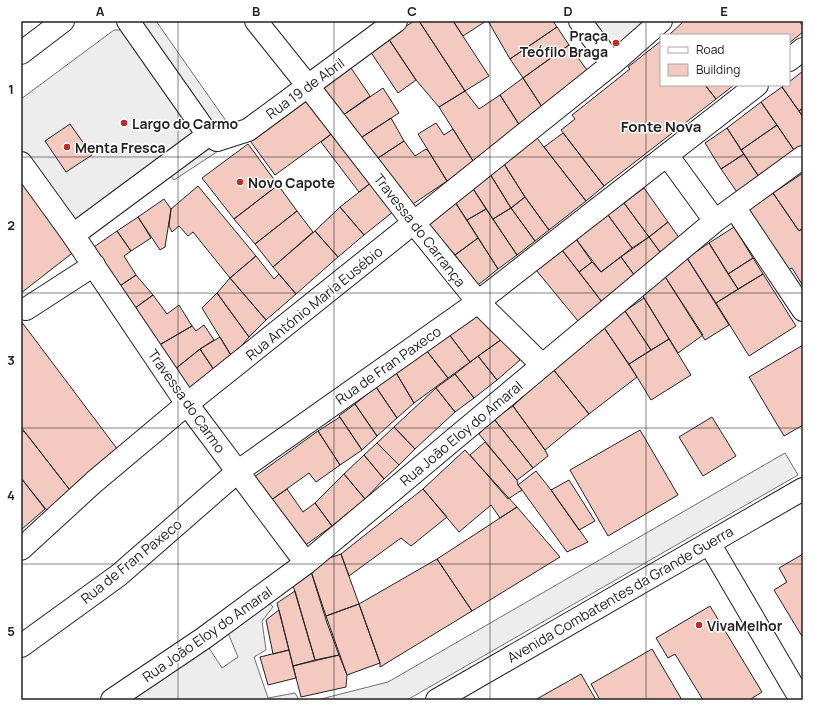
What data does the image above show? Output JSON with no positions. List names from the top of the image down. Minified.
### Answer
{"streets":{"street":["Rua 19 de Abril","Travessa do Carrança","Rua António Maria Eusébio","Rua de Fran Paxeco","Travessa do Carmo","Rua João Eloy do Amaral","Avenida Combatentes da Grande Guerra"]},"crossings":[["Rua 19 de Abril","Travessa do Carrança"],["Travessa do Carrança","Rua António Maria Eusébio"],["Travessa do Carrança","Rua de Fran Paxeco"],["Travessa do Carrança","Rua João Eloy do Amaral"],["Rua António Maria Eusébio","Travessa do Carmo"],["Rua de Fran Paxeco","Travessa do Carmo"],["Travessa do Carmo","Rua João Eloy do Amaral"]],"districts":["Fonte Nova"],"places":["Praça Teófilo Braga","Largo do Carmo","Menta Fresca","Novo Capote","VivaMelhor"],"legend":["Road","Building"],"grid":{"columns":["A","B","C","D","E"],"rows":["1","2","3","4","5"]}}
